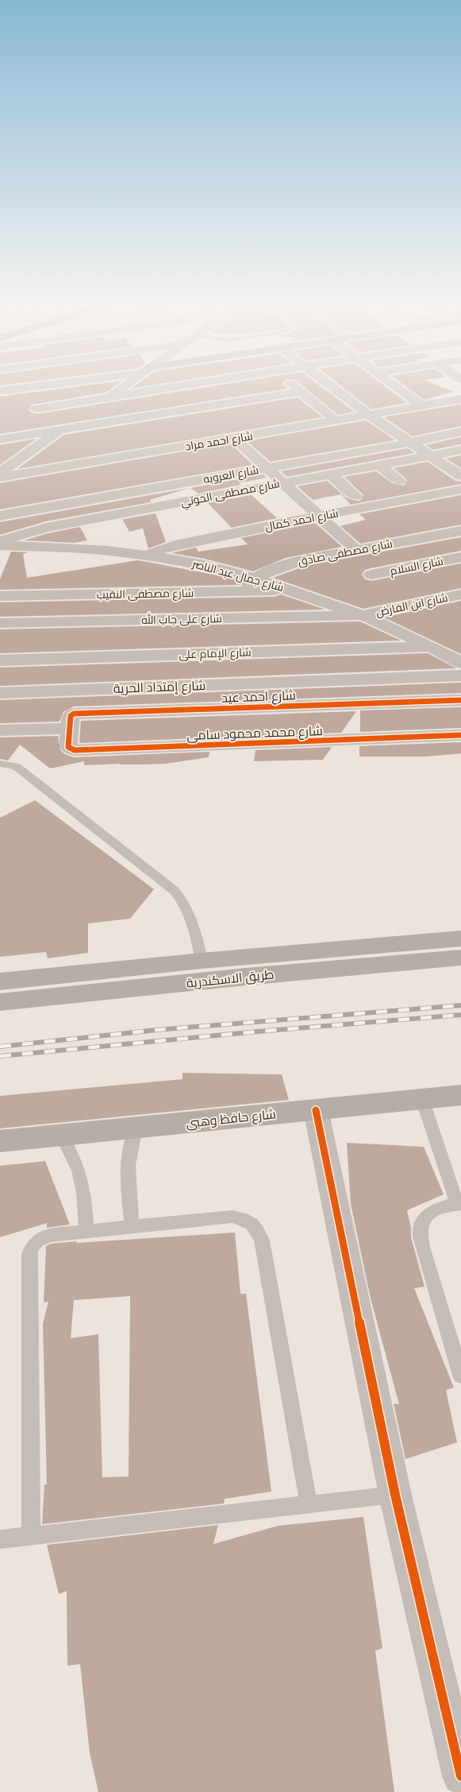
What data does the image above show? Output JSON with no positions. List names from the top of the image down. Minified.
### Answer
{"streets":{"main road":["طريق الاسكندرية","شارع حافظ وهبى"],"street":["شارع احمد مراد","شارع العروبه","شارع مصطفى الحوتي","شارع احمد كمال","شارع مصطفى صادق","شارع السلام","شارع جمال عبد الناصر","شارع مصطفى النقيب","شارع ابن الفارض","شارع على جاب الله","شارع الإمام على","شارع إمتداد الحرية","شارع احمد عيد","شارع محمد محمود سامى"]},"crossings":[["شارع مصطفى الحوتي","شارع جمال عبد الناصر"],["شارع احمد كمال","شارع جمال عبد الناصر"],["شارع مصطفى صادق","شارع جمال عبد الناصر"],["شارع مصطفى صادق","شارع مصطفى النقيب"],["شارع جمال عبد الناصر","شارع مصطفى النقيب"],["شارع جمال عبد الناصر","شارع ابن الفارض"],["شارع جمال عبد الناصر","شارع على جاب الله"],["شارع جمال عبد الناصر","شارع الإمام على"],["شارع ابن الفارض","شارع على جاب الله"],["شارع احمد عيد","شارع محمد محمود سامى"]]}
